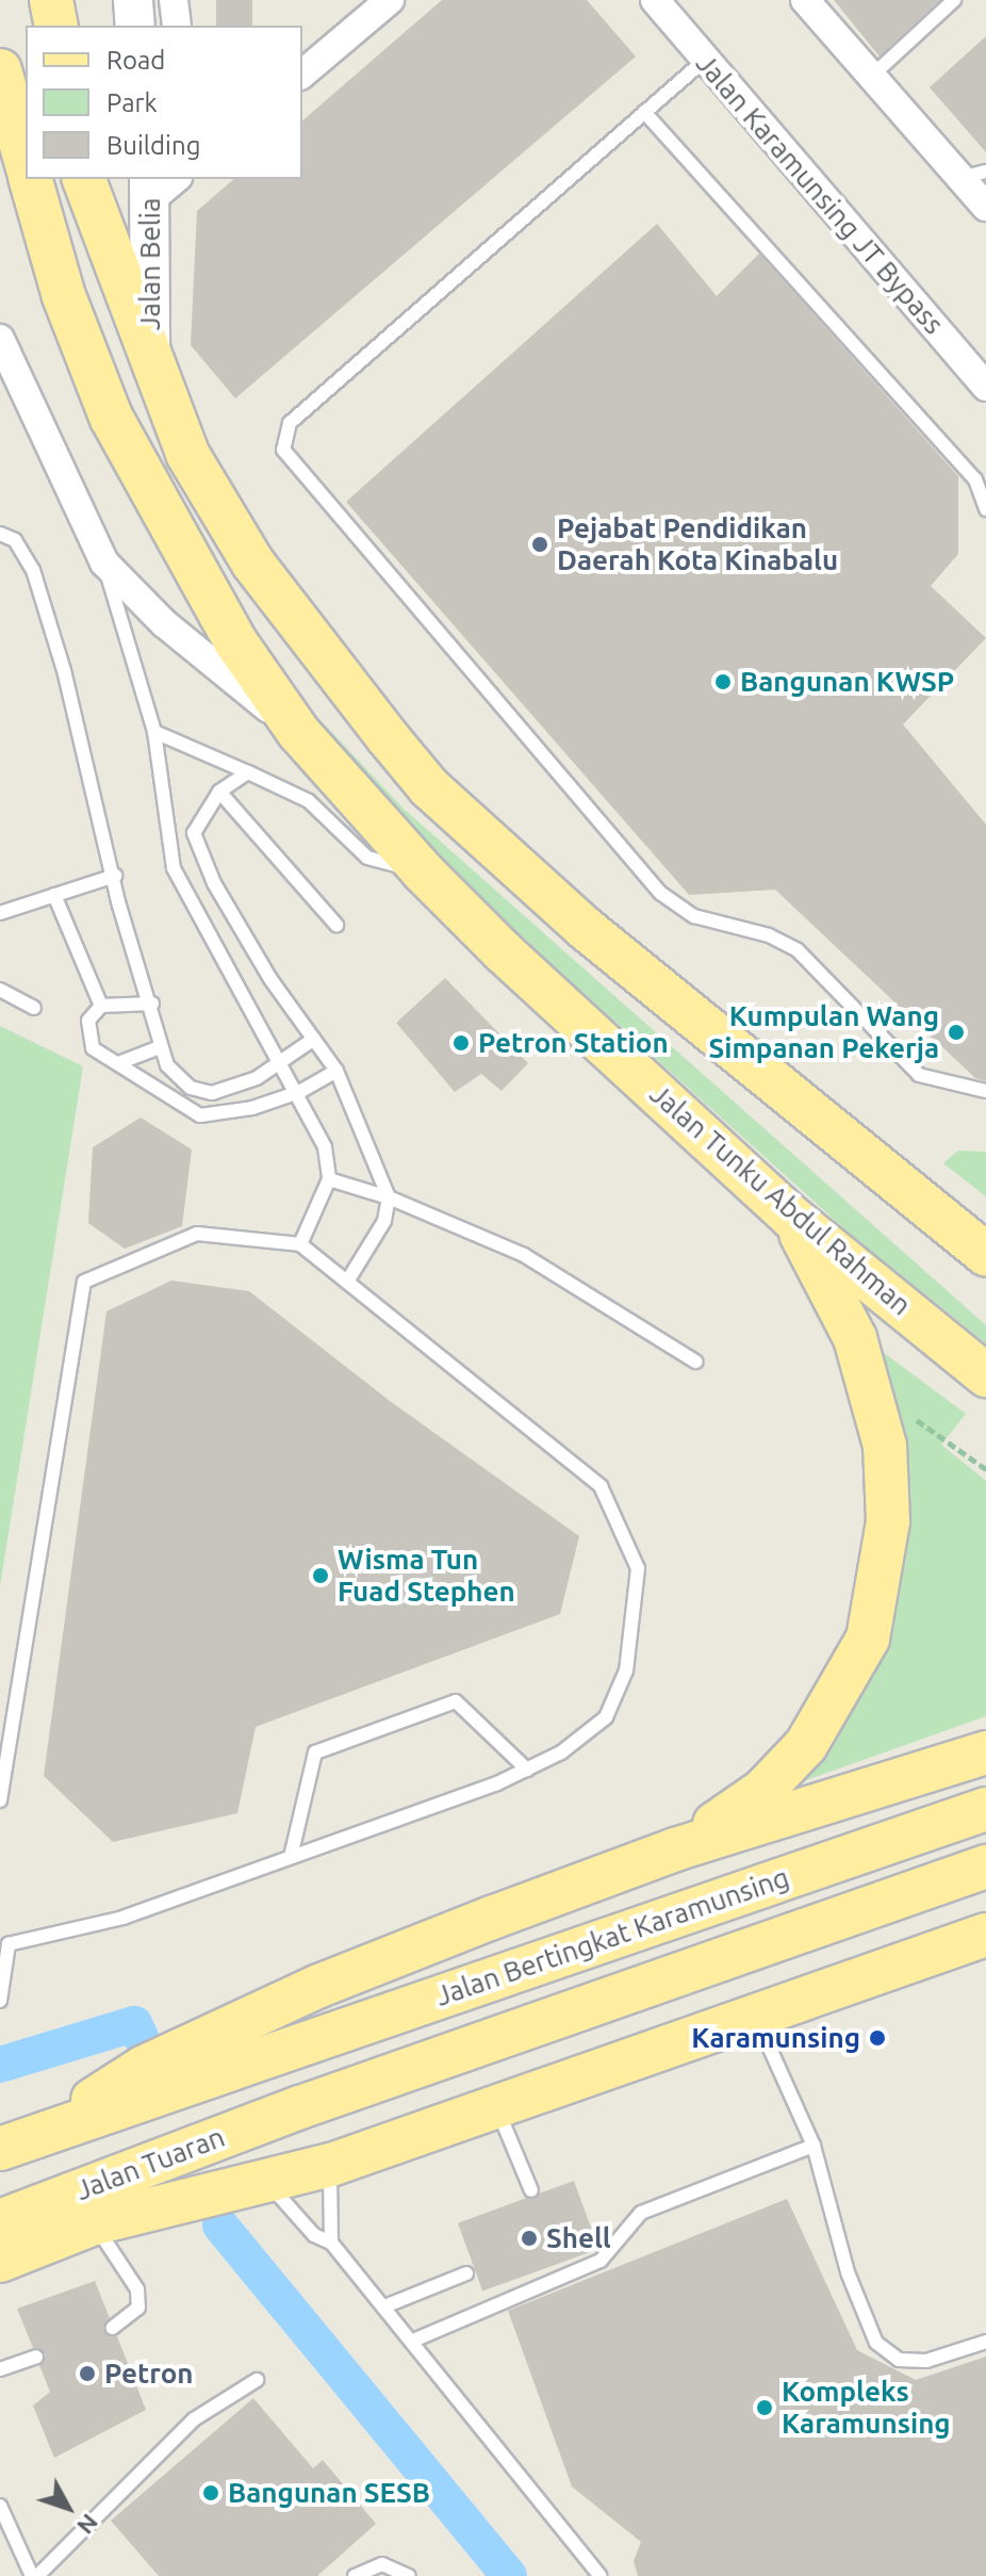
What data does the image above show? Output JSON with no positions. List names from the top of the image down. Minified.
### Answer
{"streets":{"main road":["Jalan Tunku Abdul Rahman","Jalan Bertingkat Karamunsing","Jalan Tuaran"],"street":["Jalan Karamunsing JT Bypass","Jalan Belia"]},"crossings":[["Jalan Bertingkat Karamunsing","Jalan Tuaran"]],"places":["Pejabat Pendidikan Daerah Kota Kinabalu","Bangunan KWSP","Kumpulan Wang Simpanan Pekerja","Petron Station","Wisma Tun Fuad Stephen","Karamunsing","Shell","Petron","Kompleks Karamunsing","Bangunan SESB"],"legend":["Road","Park","Building"],"north":"bottom right"}
